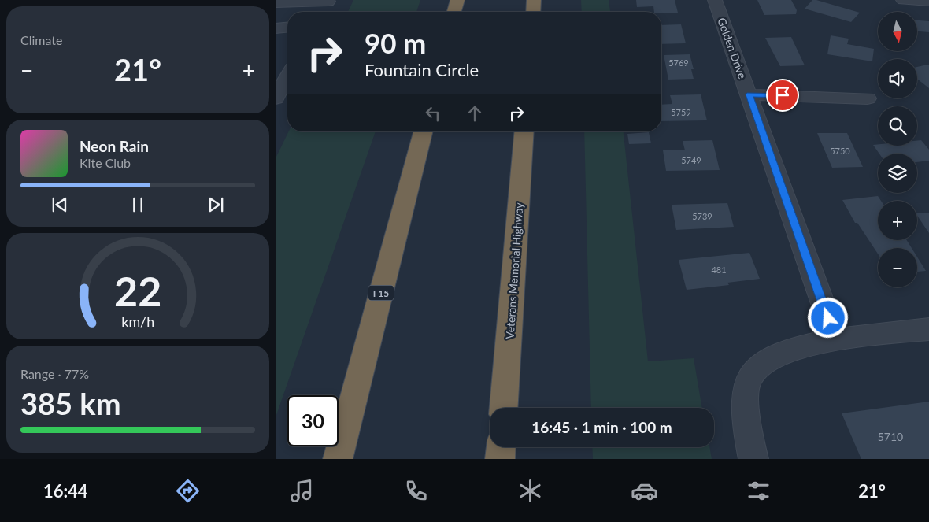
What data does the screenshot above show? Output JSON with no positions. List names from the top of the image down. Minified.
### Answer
{"streets":{"highway":["Veterans Memorial Highway","I 15"],"street":["Golden Drive"]},"house_numbers":["5769","5759","5750","5749","5739","481","5710"],"north":"bottom","page":{"tile":["Climate",["Range · 77%","385 km"]],"map_buttons":["+","−"],"turn":["90 m","Fountain Circle"],"heat":["−","21°","+"],"song":["Neon Rain","Kite Club"],"limit":"30","trip":"16:45 · 1 min · 100 m","tabs":["16:44","21°"],"gauge":["22","km/h"]}}
